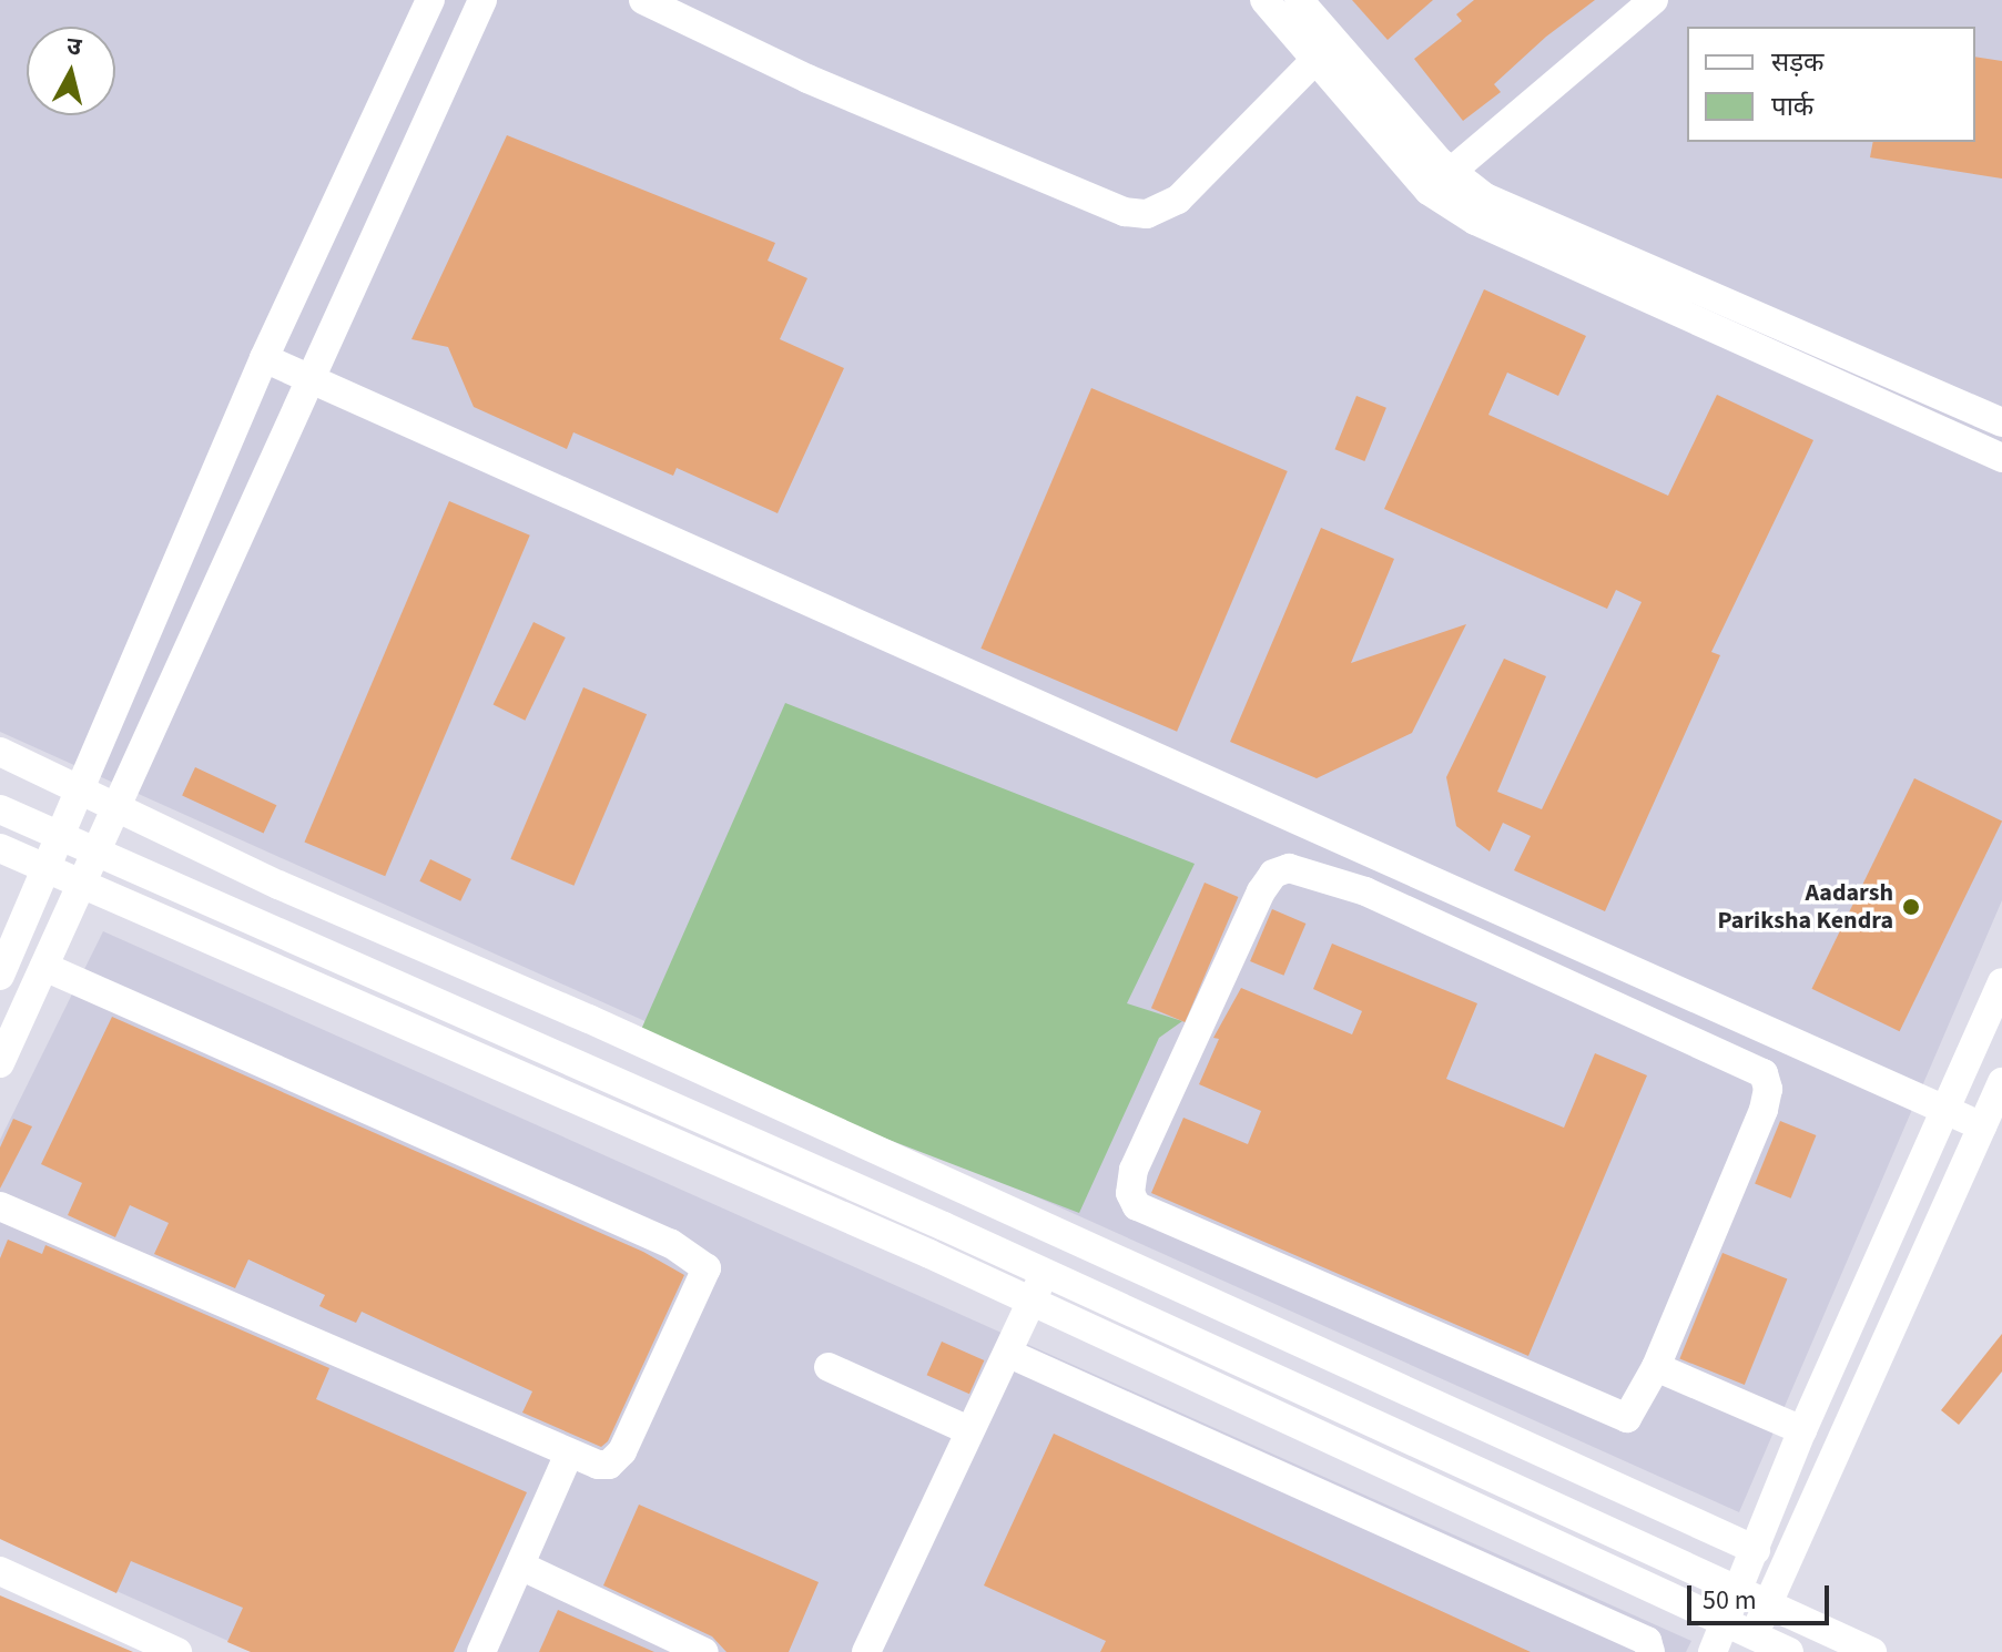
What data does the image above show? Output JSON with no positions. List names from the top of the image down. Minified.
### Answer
{"places":["Aadarsh Pariksha Kendra"],"legend":["सड़क","पार्क"],"scale_bar":"50 m","north":"top"}
